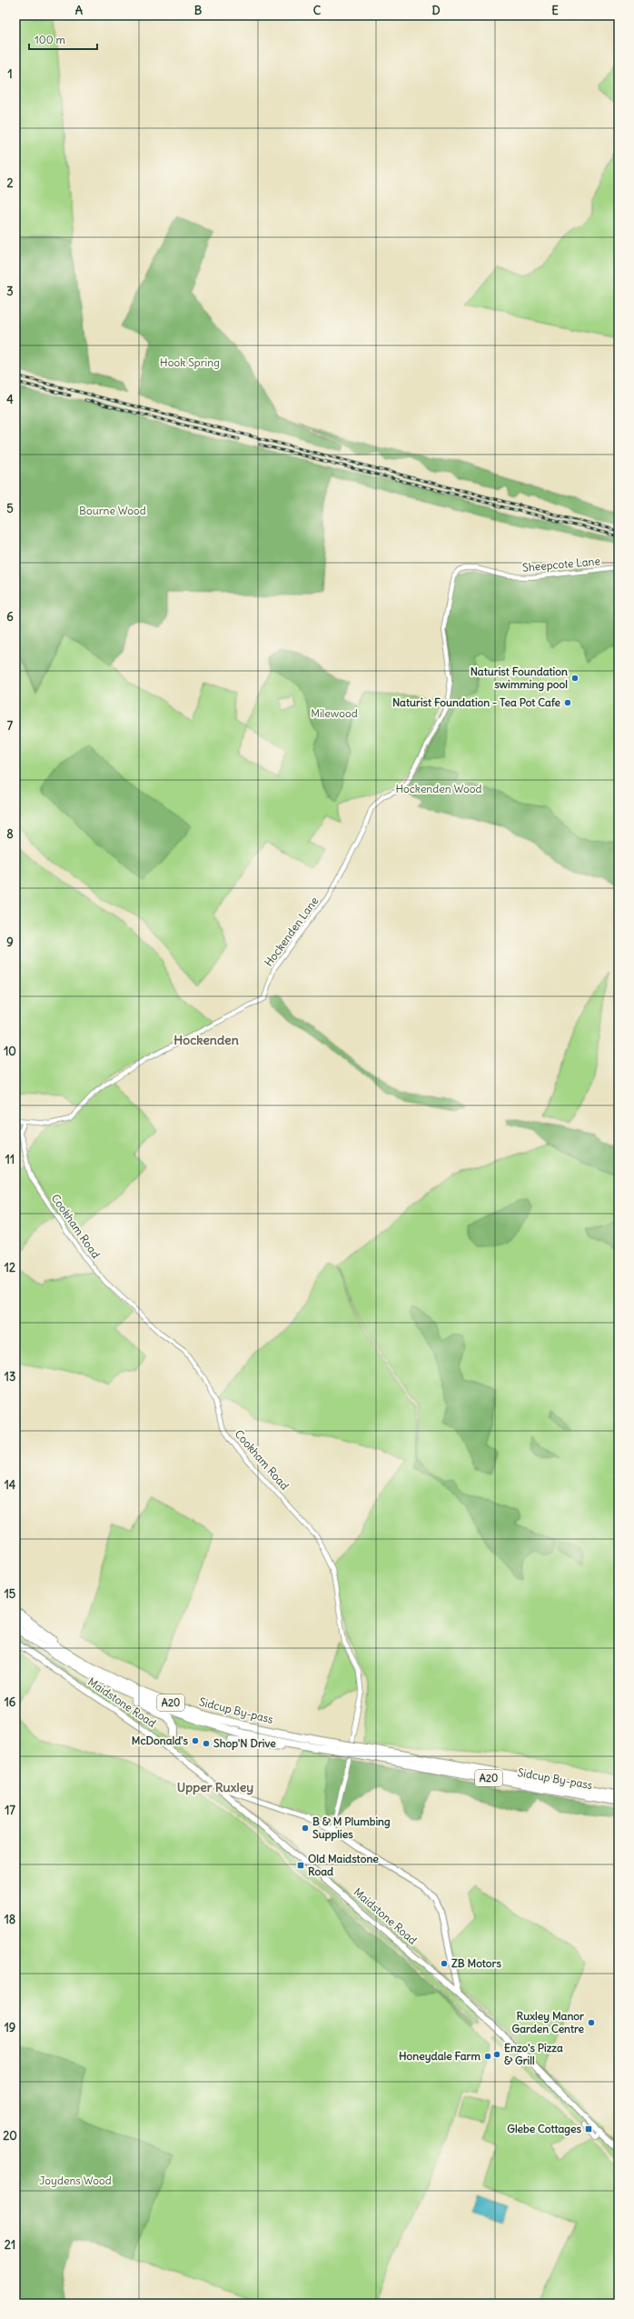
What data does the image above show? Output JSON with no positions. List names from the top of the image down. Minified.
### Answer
{"streets":{"highway":["A20","Sidcup By-pass"],"main road":["Maidstone Road"],"street":["Sheepcote Lane","Hockenden Lane","Cookham Road"]},"crossings":[["Sheepcote Lane","Hockenden Lane"],["A20","Sidcup By-pass"]],"districts":["Hockenden","Upper Ruxley"],"parks":["Hook Spring","Bourne Wood","Milewood","Hockenden Wood","Joydens Wood"],"places":{"other":["Naturist Foundation swimming pool","Naturist Foundation - Tea Pot Cafe","McDonald's","Shop'N Drive","B & M Plumbing Supplies","ZB Motors","Ruxley Manor Garden Centre","Enzo's Pizza & Grill","Honeydale Farm"],"transit":["Old Maidstone Road","Glebe Cottages"]},"scale_bar":"100 m","grid":{"columns":["A","B","C","D","E"],"rows":["1","2","3","4","5","6","7","8","9","10","11","12","13","14","15","16","17","18","19","20","21"]}}
